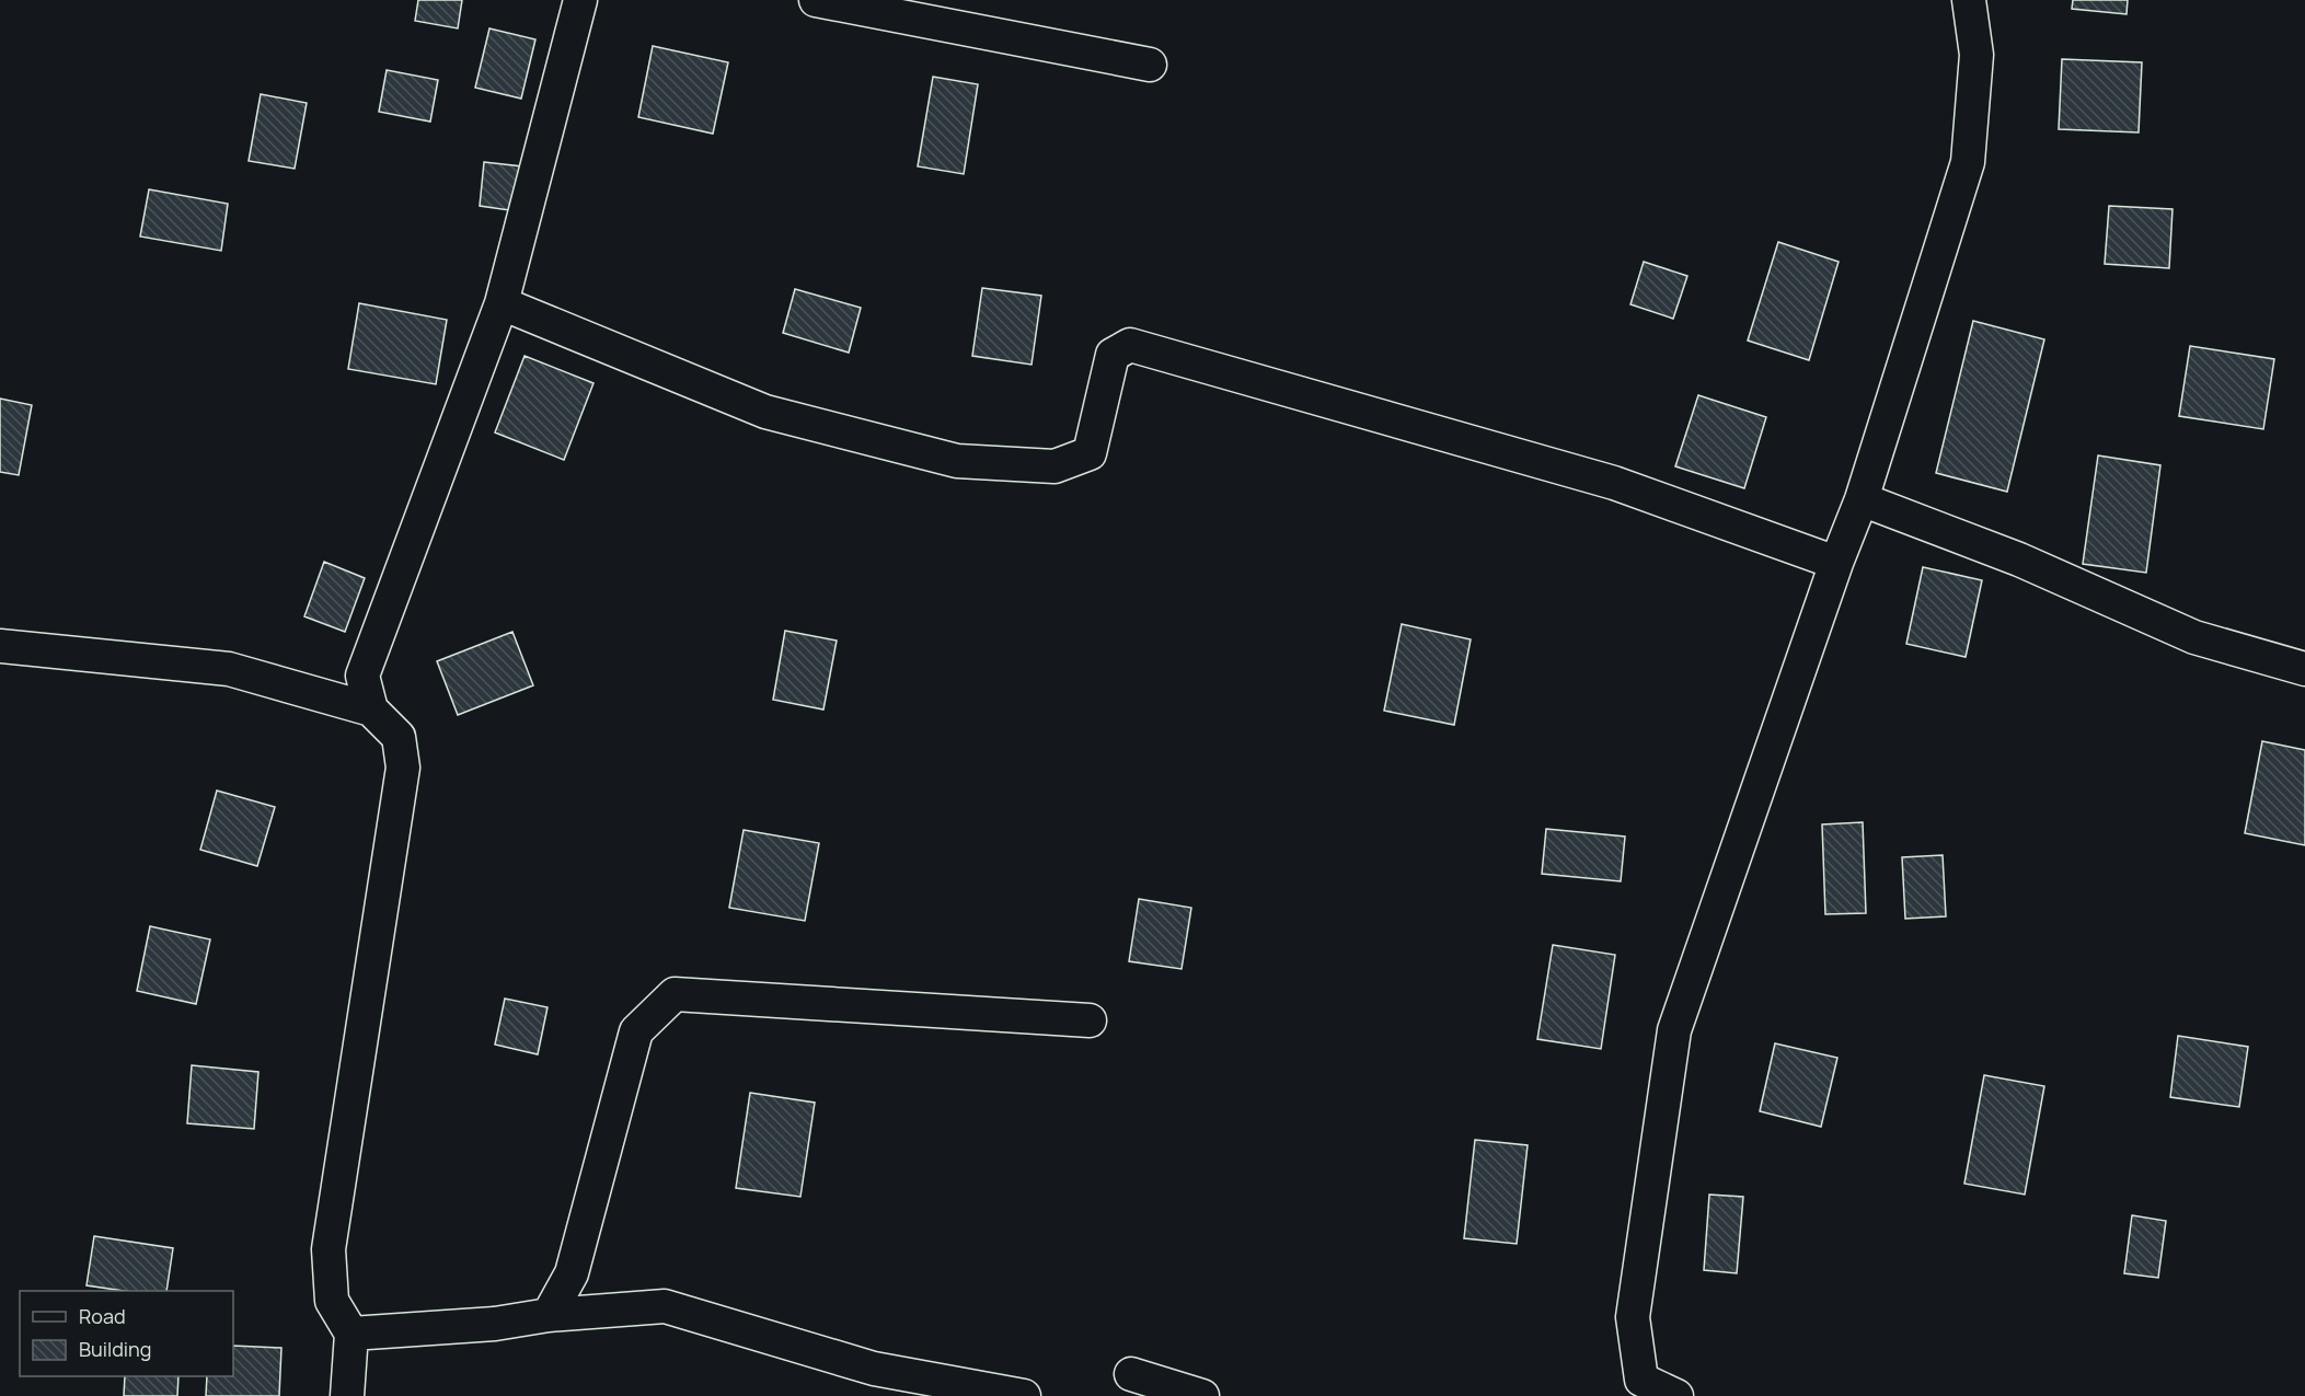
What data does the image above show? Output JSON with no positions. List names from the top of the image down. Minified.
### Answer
{"legend":["Road","Building"]}
